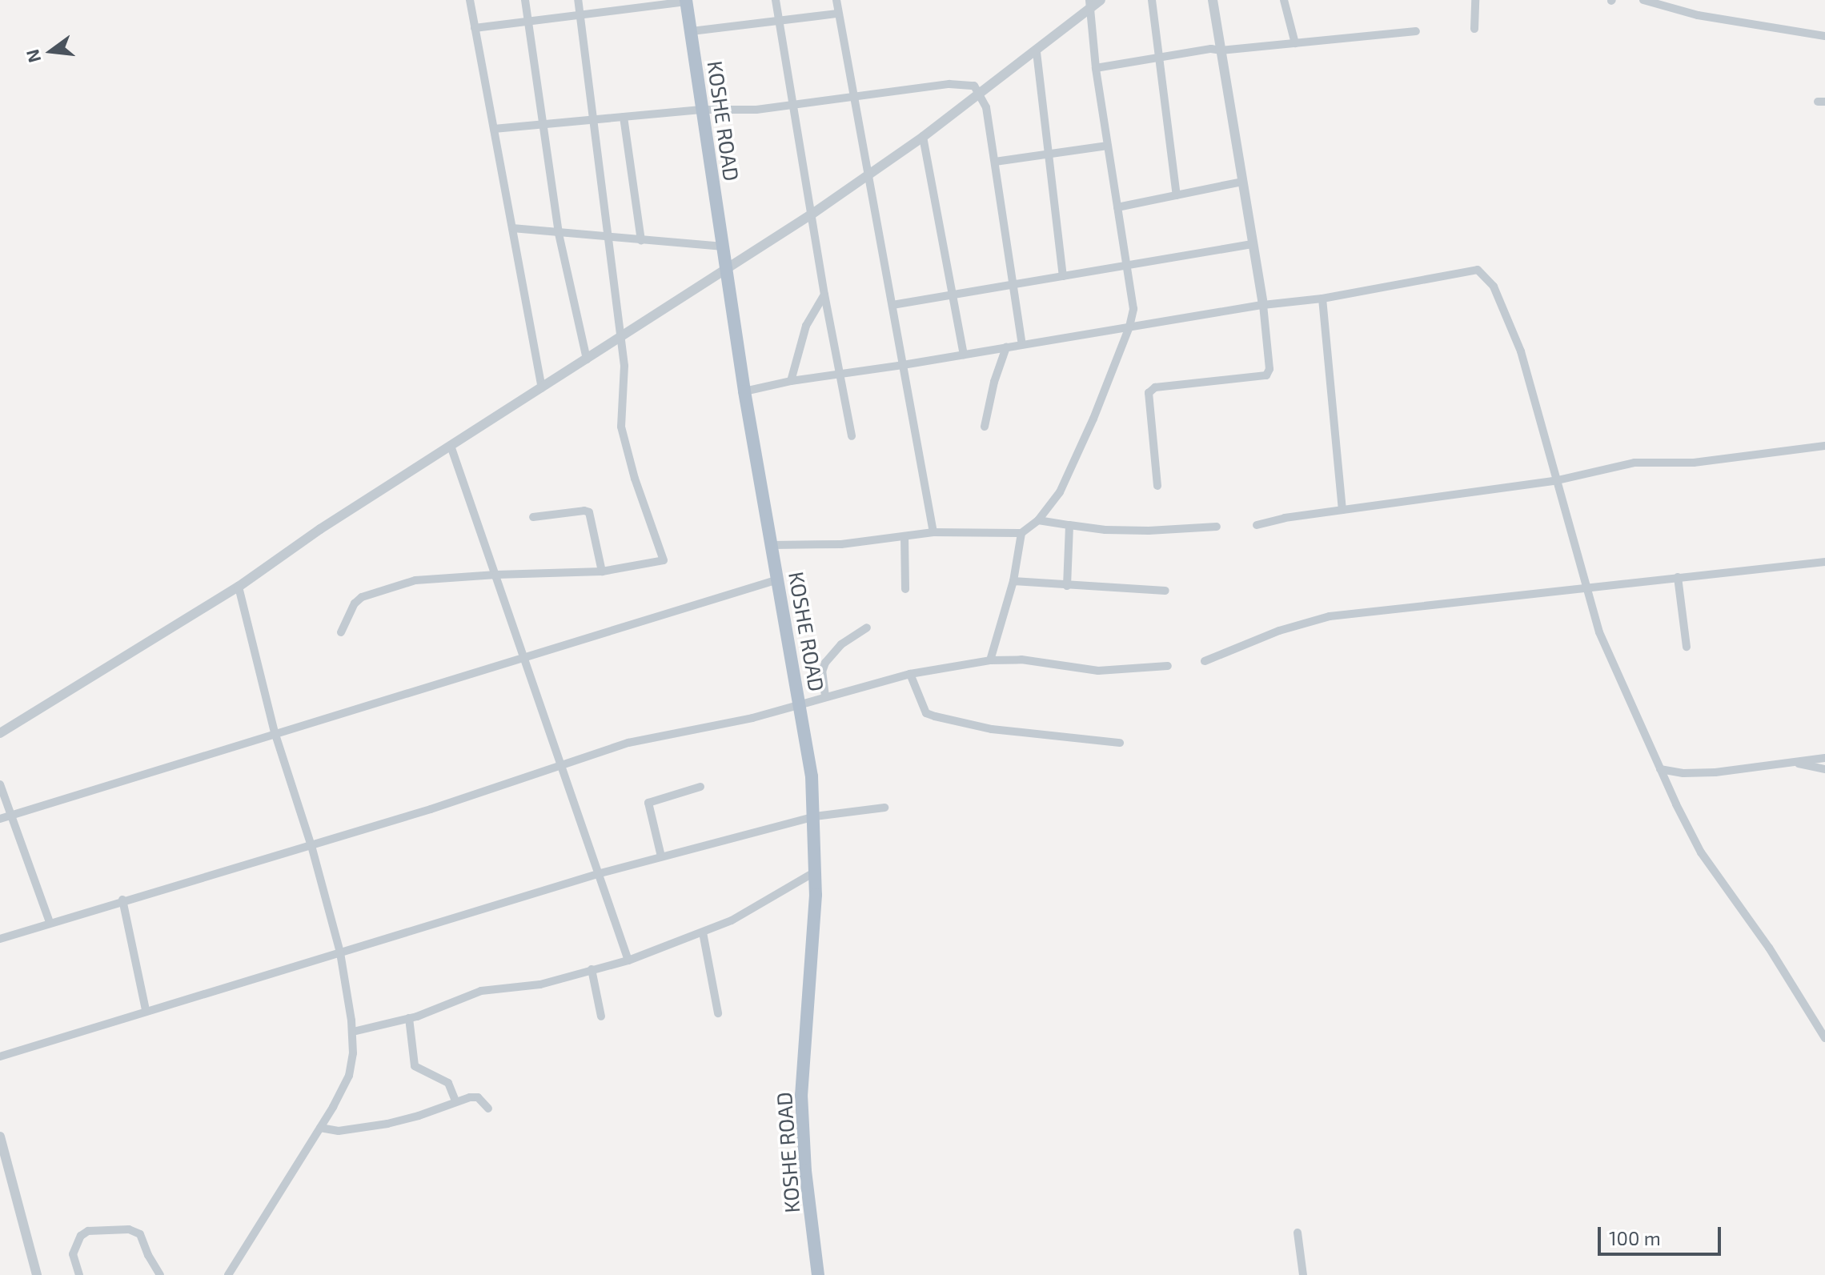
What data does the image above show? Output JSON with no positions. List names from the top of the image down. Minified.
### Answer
{"streets":{"main road":["KOSHE ROAD"]},"scale_bar":"100 m","north":"left"}
